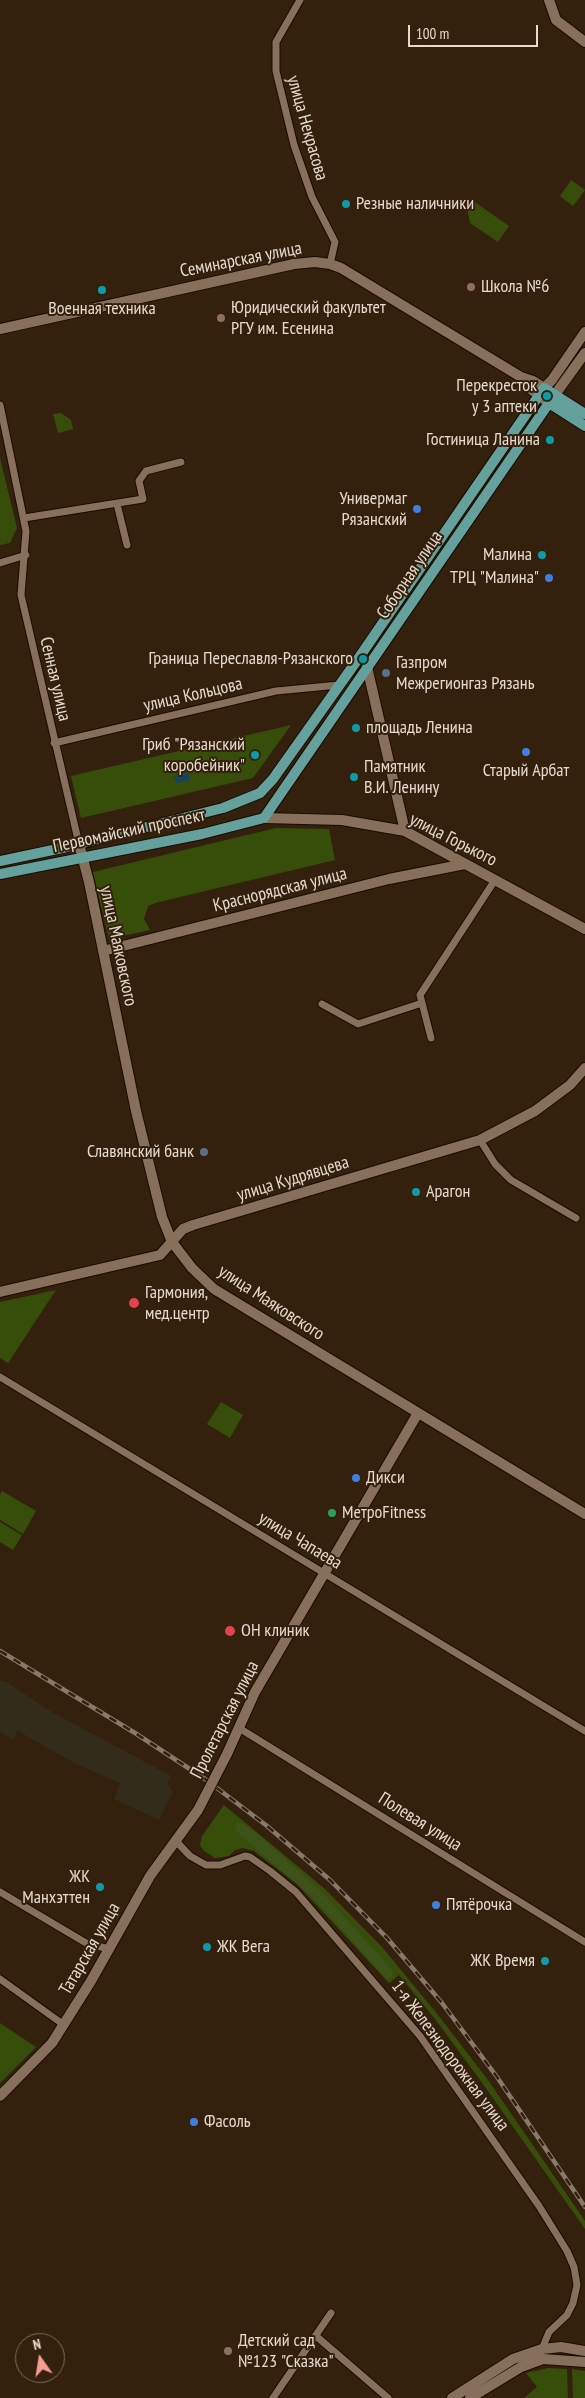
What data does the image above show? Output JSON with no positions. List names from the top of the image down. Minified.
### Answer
{"streets":{"main road":["Соборная улица","Первомайский проспект"],"street":["улица Некрасова","Семинарская улица","Сенная улица","улица Кольцова","улица Горького","Краснорядская улица","улица Маяковского","улица Кудрявцева","улица Чапаева","Пролетарская улица","Полевая улица","Татарская улица","1-я Железнодорожная улица"]},"crossings":[["улица Некрасова","Семинарская улица"],["Семинарская улица","Соборная улица"],["Соборная улица","улица Кольцова"],["Соборная улица","Первомайский проспект"],["Соборная улица","улица Горького"],["Сенная улица","улица Кольцова"],["Сенная улица","Первомайский проспект"],["Сенная улица","улица Маяковского"],["Первомайский проспект","улица Горького"],["Первомайский проспект","улица Маяковского"],["улица Горького","Краснорядская улица"],["Краснорядская улица","улица Маяковского"],["улица Маяковского","улица Кудрявцева"],["улица Маяковского","Пролетарская улица"],["улица Чапаева","Пролетарская улица"],["Пролетарская улица","Полевая улица"],["Пролетарская улица","Татарская улица"],["Татарская улица","1-я Железнодорожная улица"]],"places":["Резные наличники","Школа №6","Военная техника","Юридический факультет РГУ им. Есенина","Перекресток у 3 аптеки","Гостиница Ланина","Универмаг Рязанский","Малина","ТРЦ \"Малина\"","Граница Переславля-Рязанского","Газпром Межрегионгаз Рязань","площадь Ленина","Старый Арбат","Гриб \"Рязанский коробейник\"","Памятник В.И. Ленину","Славянский банк","Арагон","Гармония, мед.центр","Дикси","МетроFitness","ОН клиник","ЖК Манхэттен","Пятёрочка","ЖК Вега","ЖК Время","Фасоль","Детский сад №123 \"Сказка\""],"scale_bar":"100 m","north":"top"}
